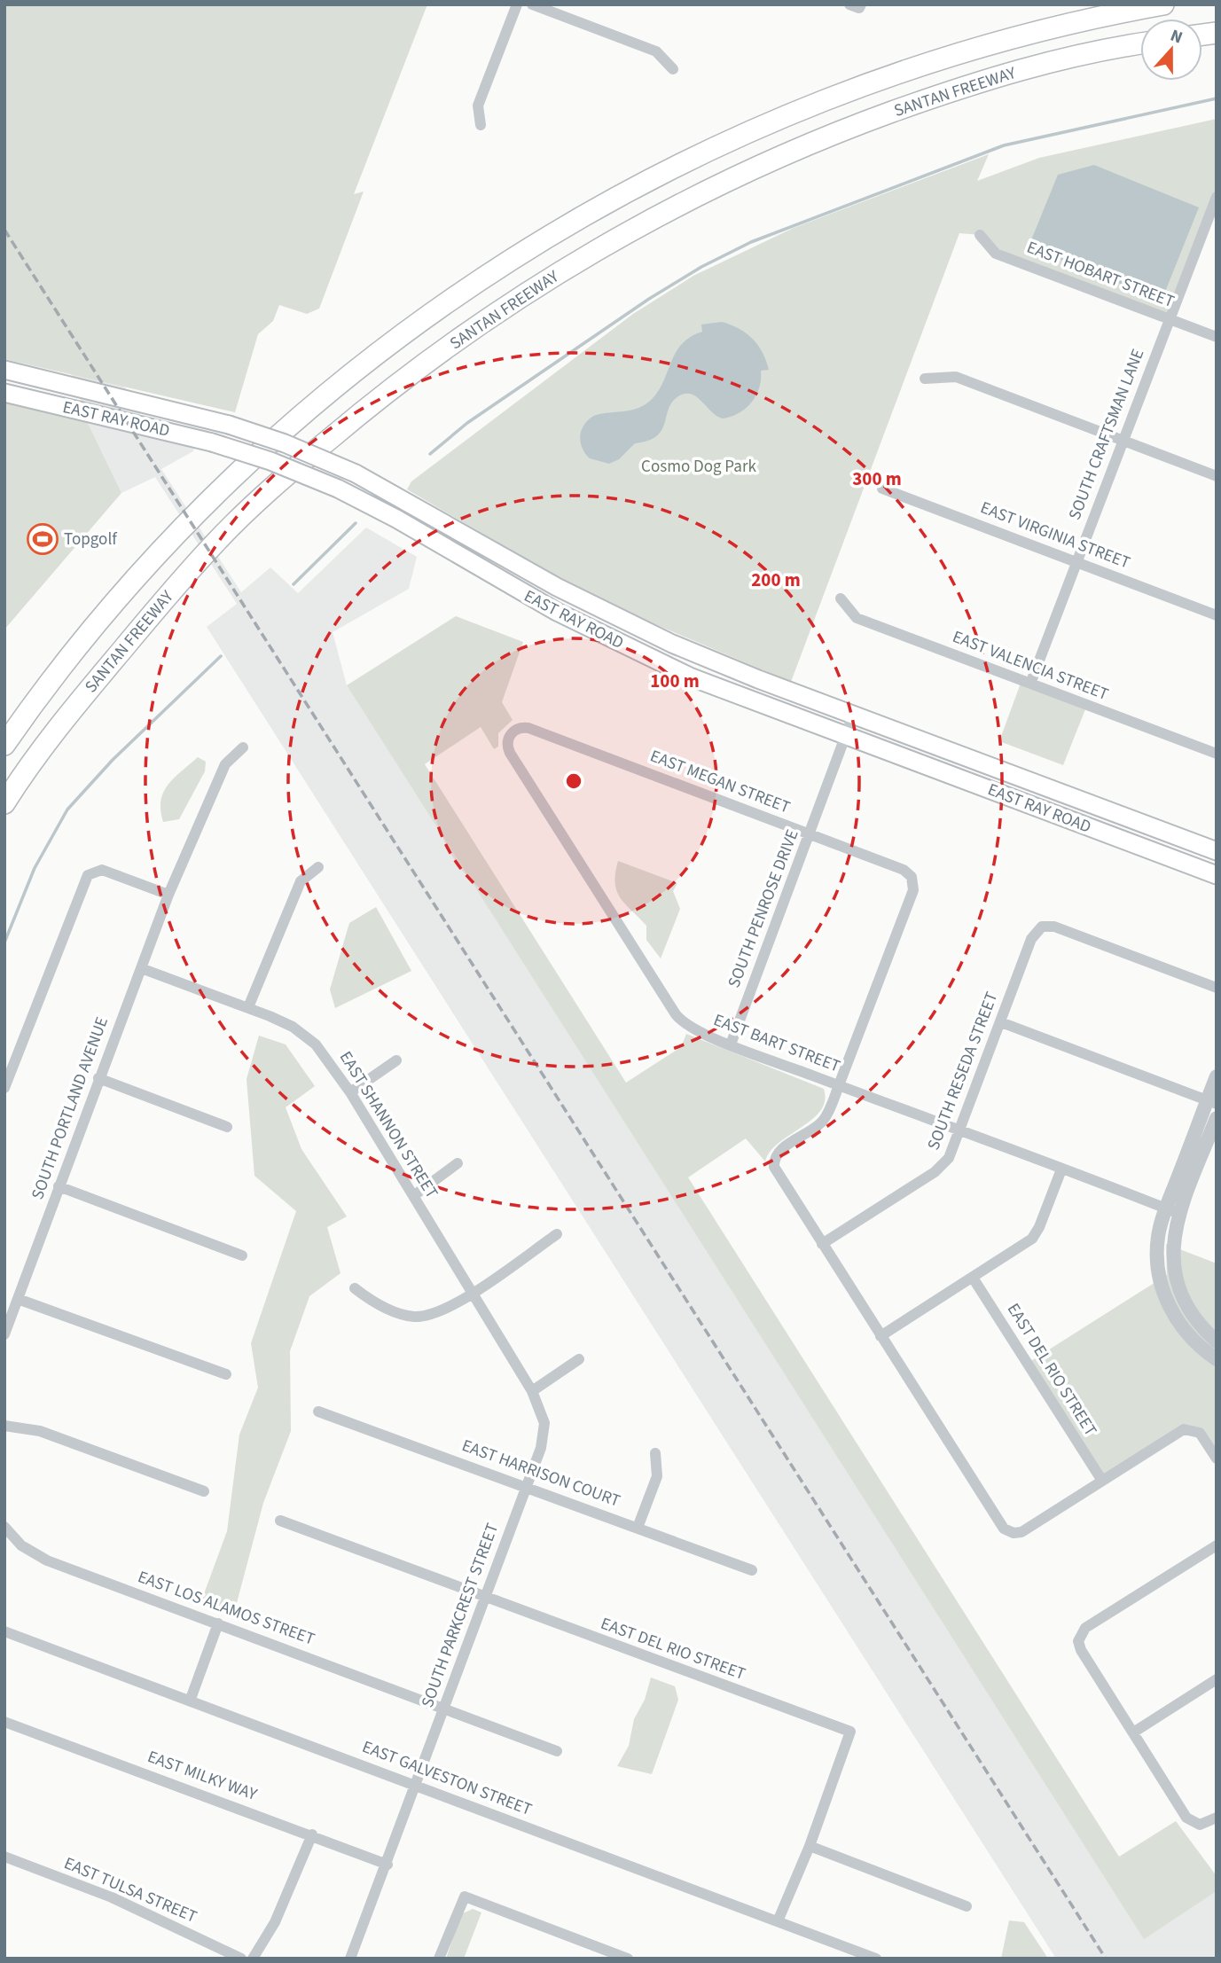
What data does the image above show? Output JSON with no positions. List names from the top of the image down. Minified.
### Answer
{"streets":{"highway":["SANTAN FREEWAY"],"main road":["EAST RAY ROAD"],"street":["EAST HOBART STREET","SOUTH CRAFTSMAN LANE","EAST VIRGINIA STREET","EAST VALENCIA STREET","EAST MEGAN STREET","SOUTH PENROSE DRIVE","EAST BART STREET","SOUTH RESEDA STREET","SOUTH PORTLAND AVENUE","EAST SHANNON STREET","EAST DEL RIO STREET","EAST HARRISON COURT","EAST LOS ALAMOS STREET","SOUTH PARKCREST STREET","EAST MILKY WAY","EAST GALVESTON STREET","EAST TULSA STREET"]},"crossings":[["EAST HOBART STREET","SOUTH CRAFTSMAN LANE"],["EAST RAY ROAD","SOUTH PENROSE DRIVE"],["SOUTH CRAFTSMAN LANE","EAST VIRGINIA STREET"],["SOUTH CRAFTSMAN LANE","EAST VALENCIA STREET"],["EAST MEGAN STREET","SOUTH PENROSE DRIVE"],["EAST MEGAN STREET","EAST BART STREET"],["SOUTH PENROSE DRIVE","EAST BART STREET"],["EAST BART STREET","SOUTH RESEDA STREET"],["SOUTH PORTLAND AVENUE","EAST SHANNON STREET"],["EAST SHANNON STREET","SOUTH PARKCREST STREET"],["EAST DEL RIO STREET","SOUTH PARKCREST STREET"],["EAST HARRISON COURT","SOUTH PARKCREST STREET"],["EAST LOS ALAMOS STREET","SOUTH PARKCREST STREET"],["SOUTH PARKCREST STREET","EAST MILKY WAY"],["SOUTH PARKCREST STREET","EAST GALVESTON STREET"]],"parks":["Cosmo Dog Park"],"places":{"sports":["Topgolf"]},"north":"top","rings":["300 m","200 m","100 m"]}
